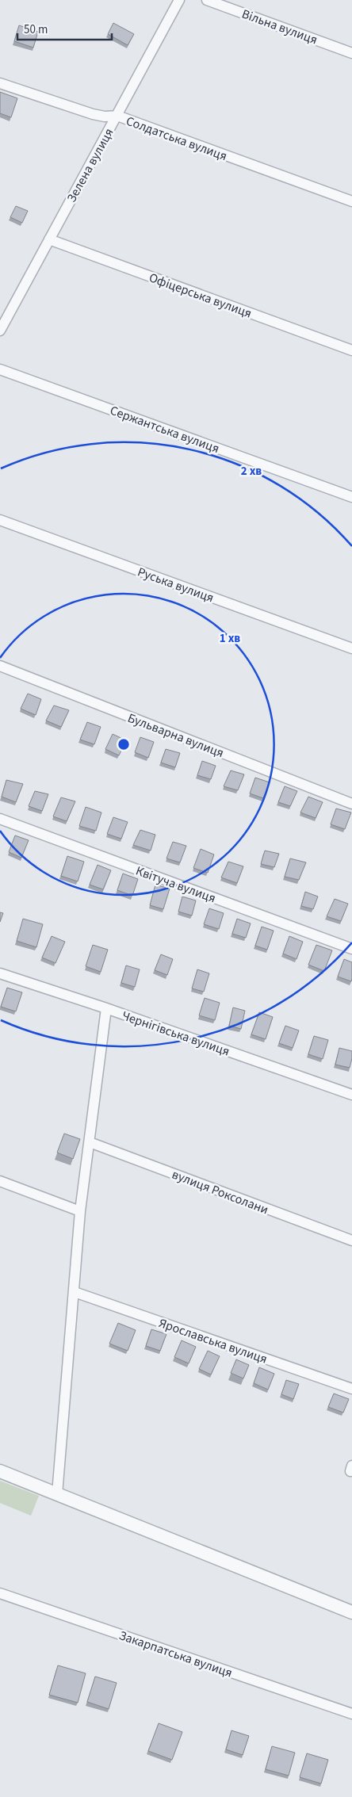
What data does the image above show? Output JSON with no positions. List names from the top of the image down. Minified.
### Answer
{"streets":{"street":["Вільна вулиця","Солдатська вулиця","Зелена вулиця","Офіцерська вулиця","Сержантська вулиця","Руська вулиця","Бульварна вулиця","Квітуча вулиця","Чернігівська вулиця","вулиця Роксолани","Ярославська вулиця","Закарпатська вулиця"]},"crossings":[["Солдатська вулиця","Зелена вулиця"],["Зелена вулиця","Офіцерська вулиця"]],"scale_bar":"50 m","rings":["2 хв","1 хв"]}
